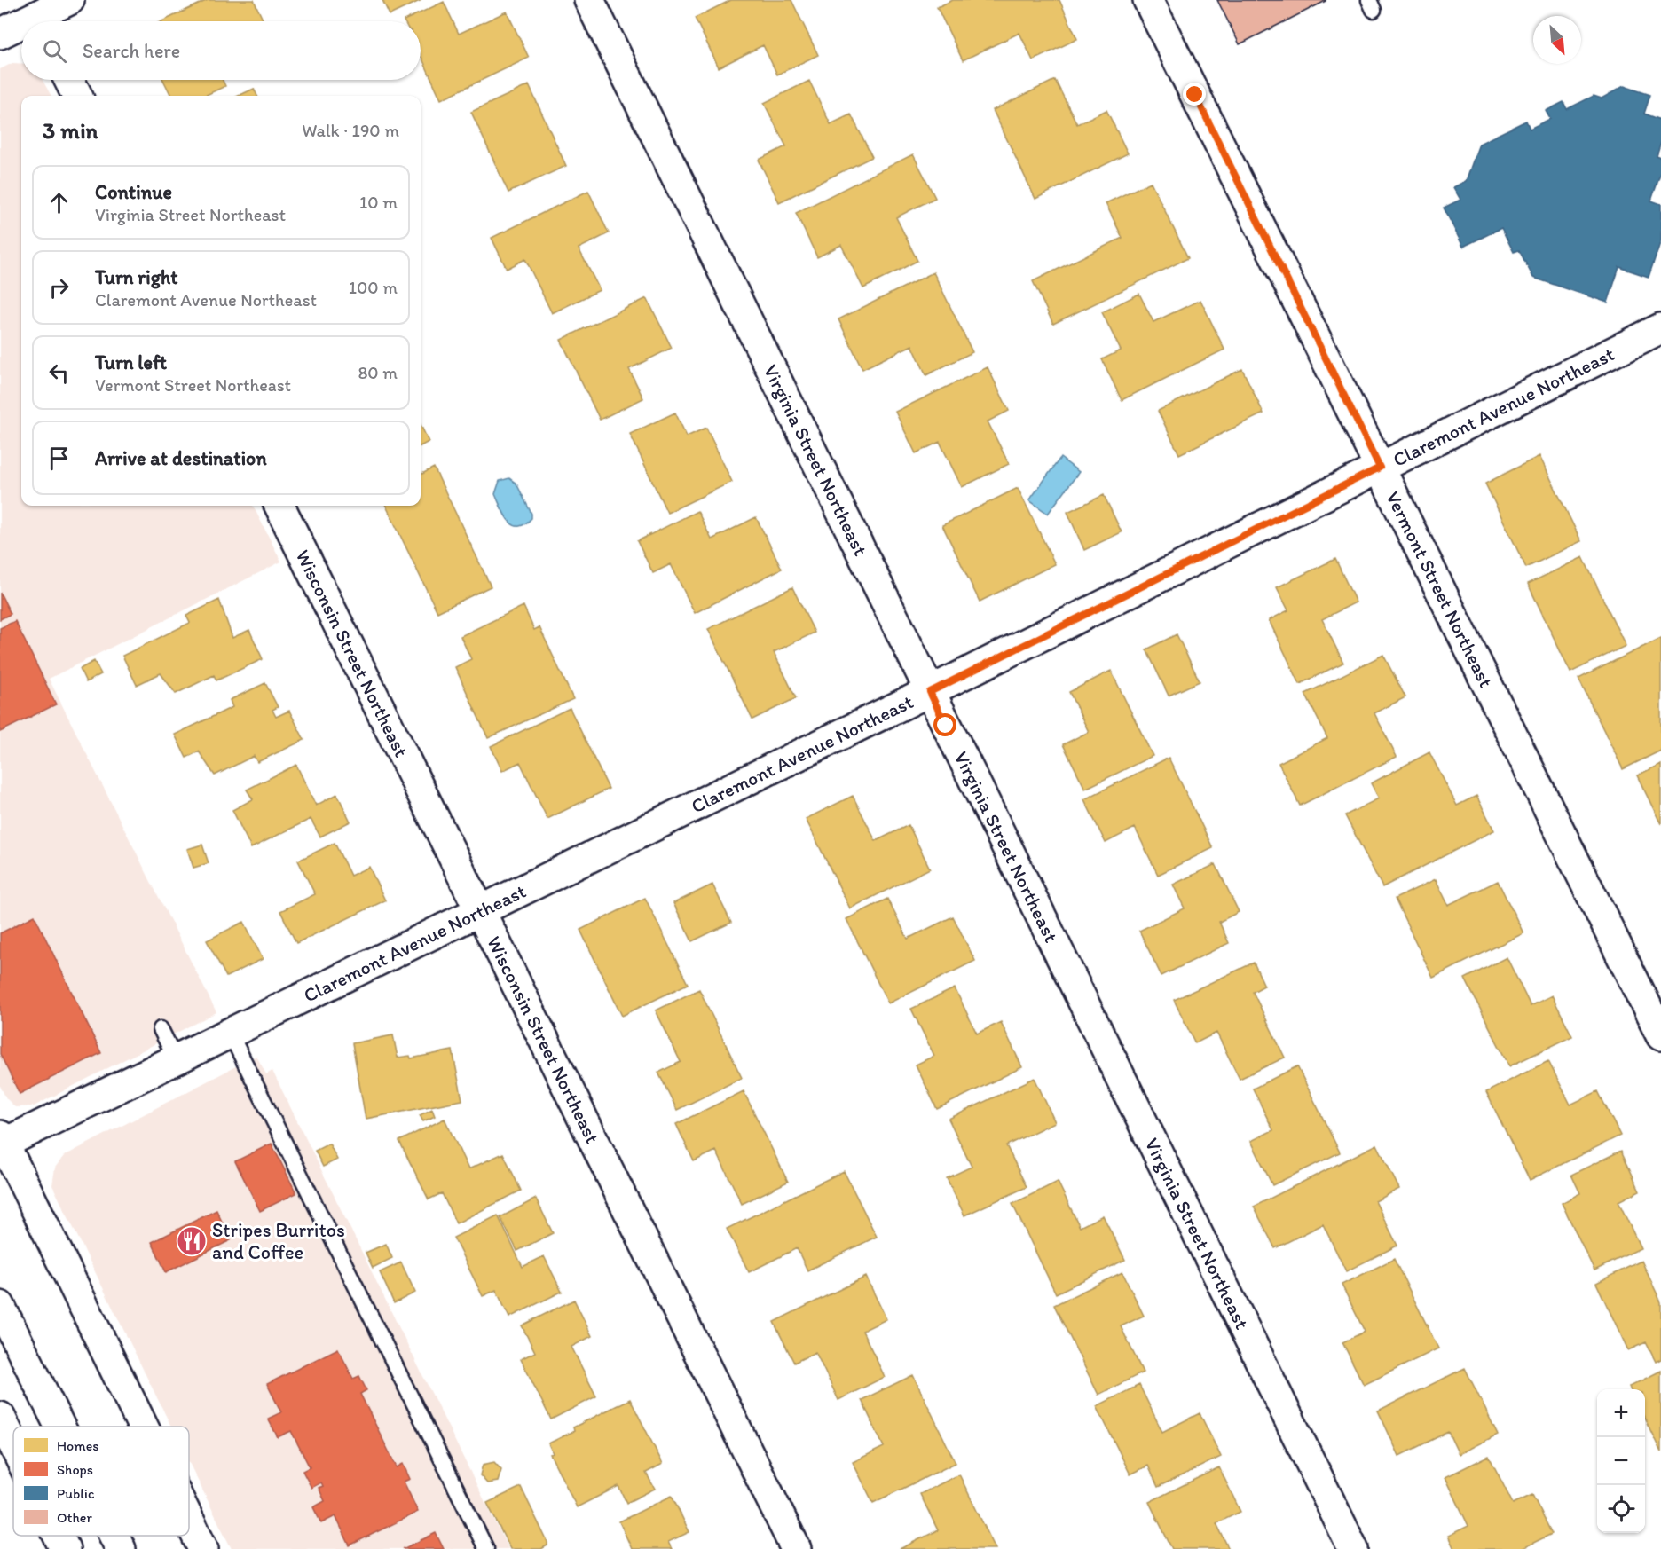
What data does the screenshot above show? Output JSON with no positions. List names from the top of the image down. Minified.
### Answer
{"streets":{"street":["Claremont Avenue Northeast","Virginia Street Northeast","Vermont Street Northeast","Wisconsin Street Northeast"]},"crossings":[["Claremont Avenue Northeast","Virginia Street Northeast"],["Claremont Avenue Northeast","Vermont Street Northeast"],["Claremont Avenue Northeast","Wisconsin Street Northeast"]],"places":{"restaurant":["Stripes Burritos and Coffee"]},"legend":["Homes","Shops","Public","Other"],"north":"bottom right","page":{"search":"Search here","heading":["3 min","Walk · 190 m"],"list":[["Continue","Virginia Street Northeast","10 m"],["Turn right","Claremont Avenue Northeast","100 m"],["Turn left","Vermont Street Northeast","80 m"],"Arrive at destination"],"map_buttons":["+","−"]}}
